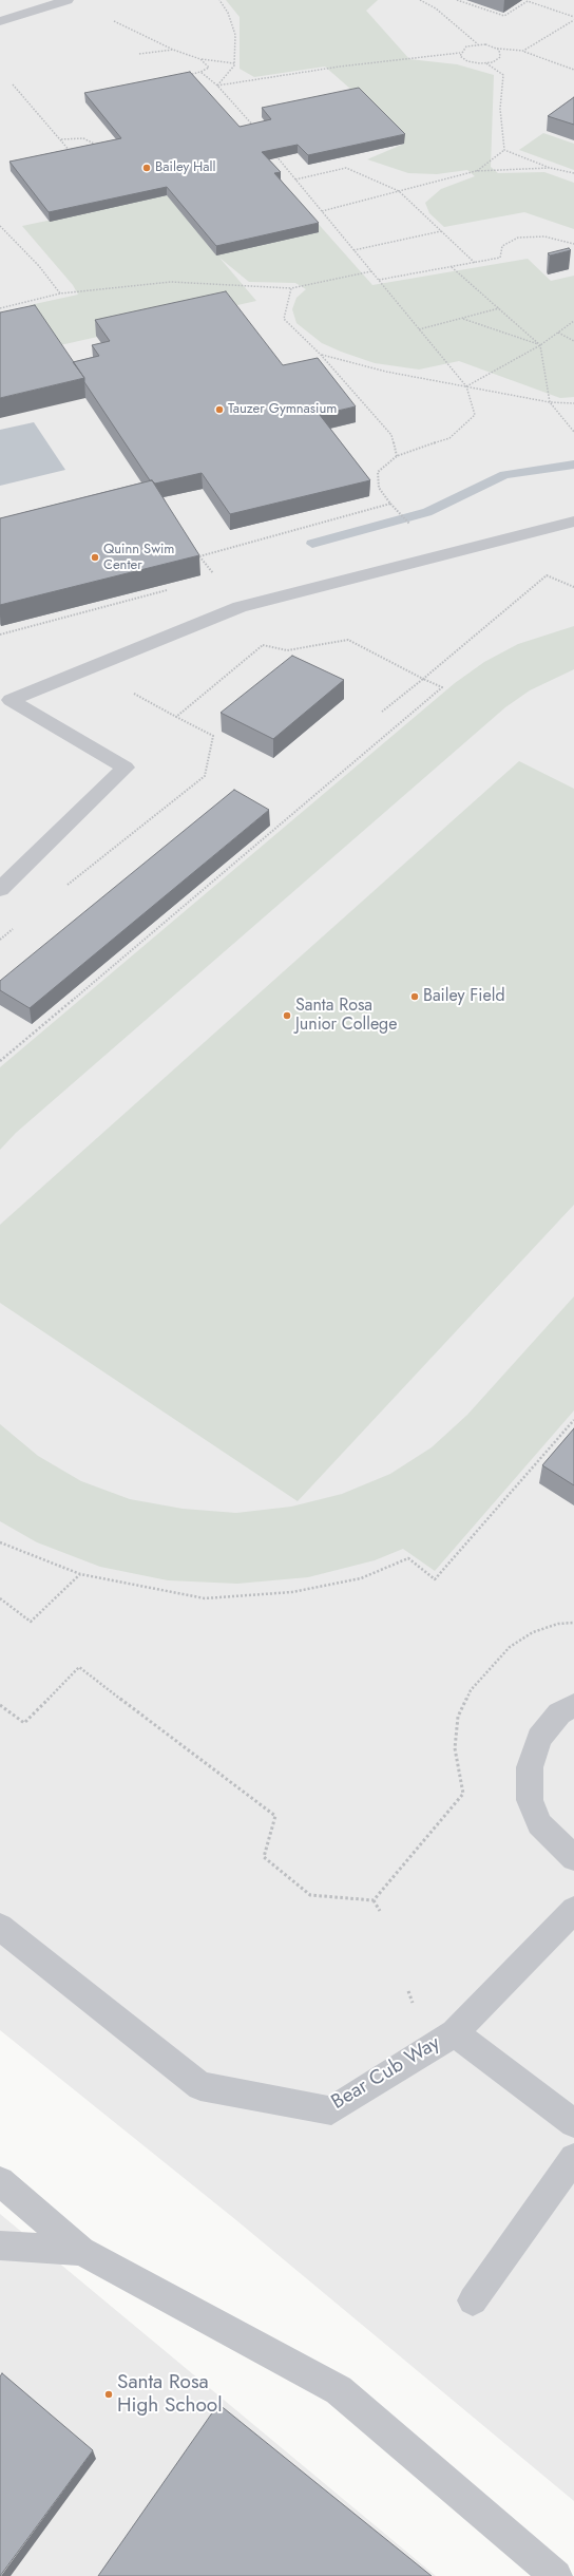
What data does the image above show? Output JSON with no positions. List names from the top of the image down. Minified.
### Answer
{"streets":{"lane":["Bear Cub Way"]},"places":["Bailey Hall","Tauzer Gymnasium","Quinn Swim Center","Bailey Field","Santa Rosa Junior College","Santa Rosa High School"]}
